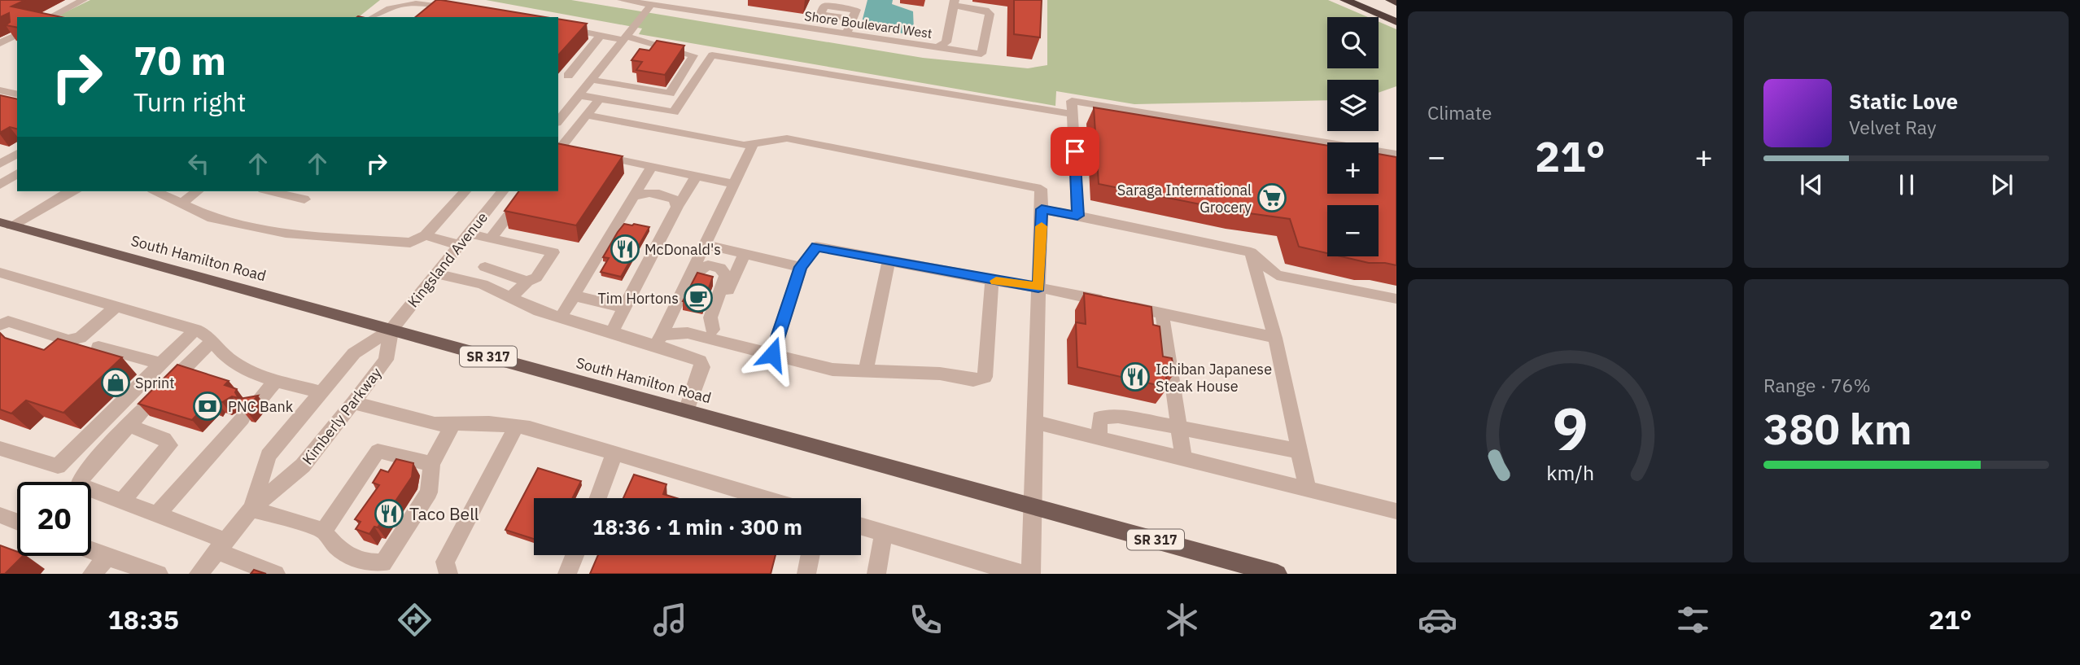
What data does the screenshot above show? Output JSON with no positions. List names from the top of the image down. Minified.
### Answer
{"streets":{"main road":["South Hamilton Road","SR 317"],"street":["Shore Boulevard West","Kingsland Avenue","Kimberly Parkway"]},"crossings":[["South Hamilton Road","Kingsland Avenue"],["South Hamilton Road","Kimberly Parkway"],["Kingsland Avenue","Kimberly Parkway"]],"places":{"supermarket":["Saraga International Grocery"],"restaurant":["McDonald's","Ichiban Japanese Steak House","Taco Bell"],"cafe":["Tim Hortons"],"shop":["Sprint"],"bank":["PNC Bank"]},"page":{"tile":["Climate",["Range · 76%","380 km"]],"map_buttons":["+","−"],"turn":["70 m","Turn right"],"song":["Static Love","Velvet Ray"],"heat":["−","21°","+"],"limit":"20","trip":"18:36 · 1 min · 300 m","tabs":["18:35","21°"],"gauge":["9","km/h"]}}
